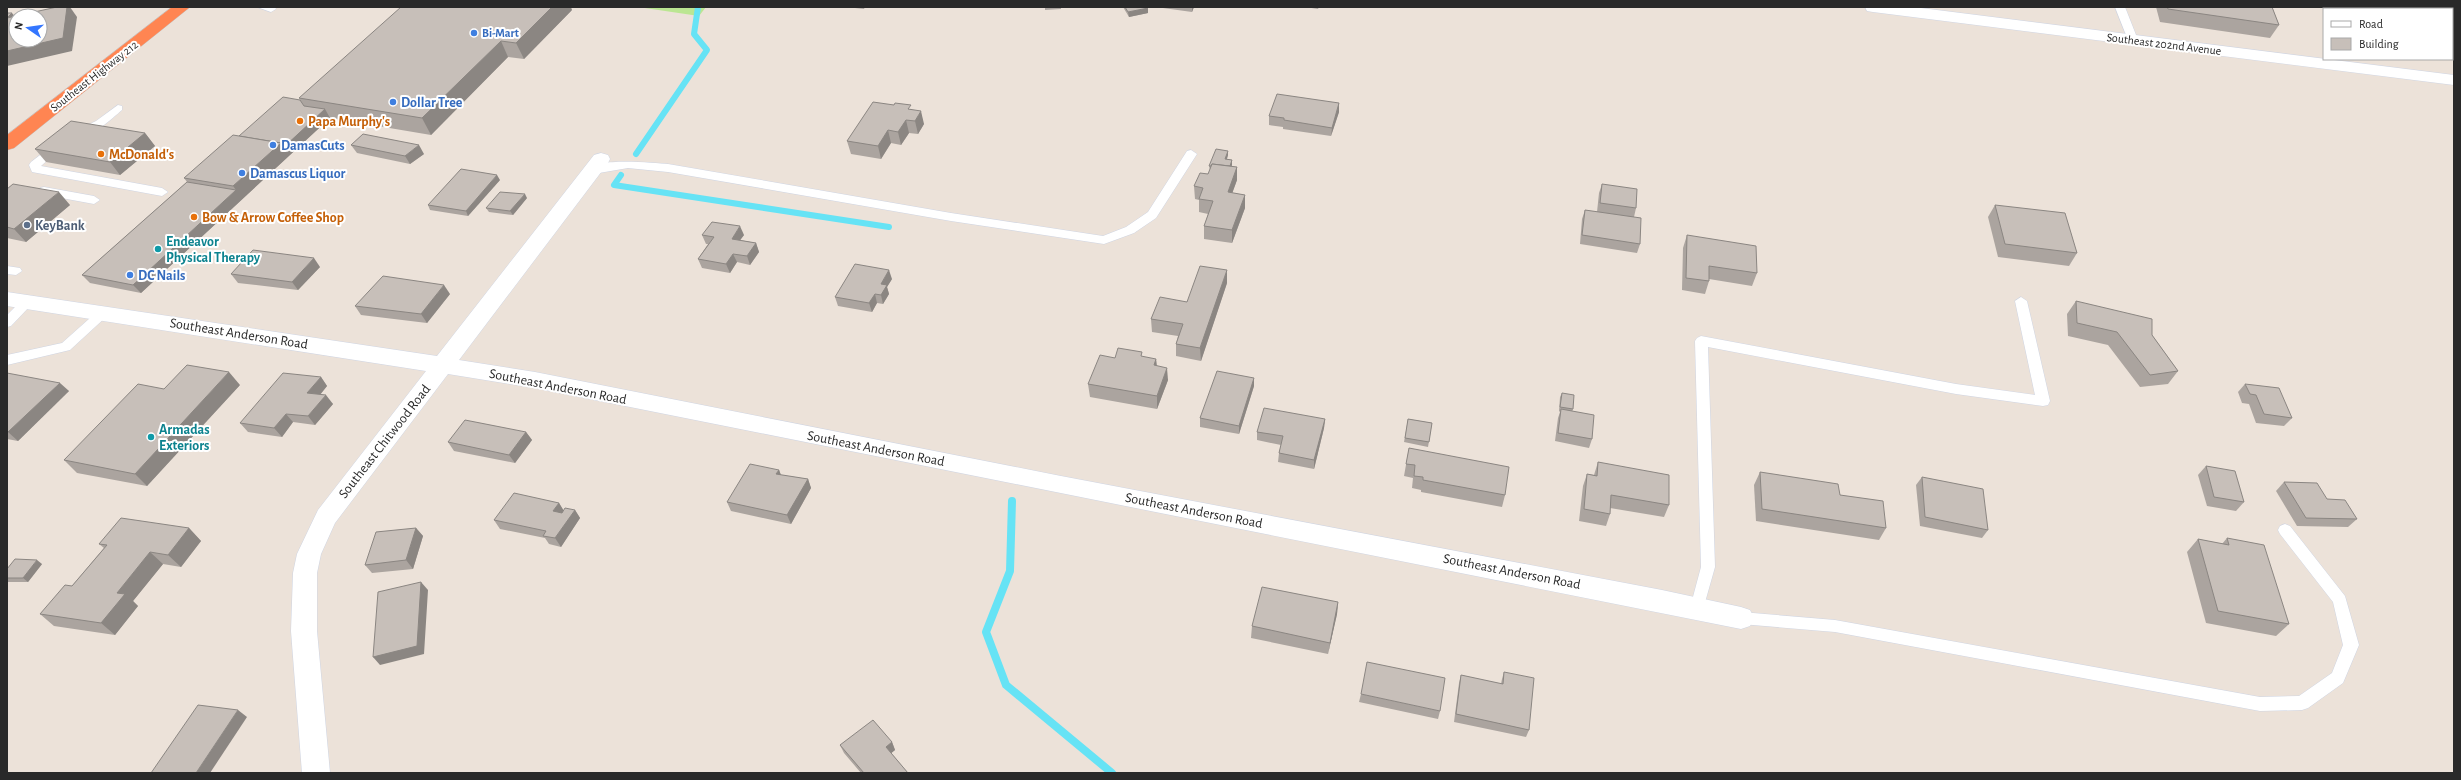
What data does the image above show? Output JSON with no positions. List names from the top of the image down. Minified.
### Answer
{"streets":{"highway":["Southeast Highway 212"],"street":["Southeast 202nd Avenue","Southeast Anderson Road","Southeast Chitwood Road"]},"crossings":[["Southeast Anderson Road","Southeast Chitwood Road"]],"places":["Bi-Mart","Dollar Tree","Papa Murphy's","DamasCuts","McDonald's","Damascus Liquor","Bow & Arrow Coffee Shop","KeyBank","Endeavor Physical Therapy","DC Nails","Armadas Exteriors"],"legend":["Road","Building"],"north":"left"}
